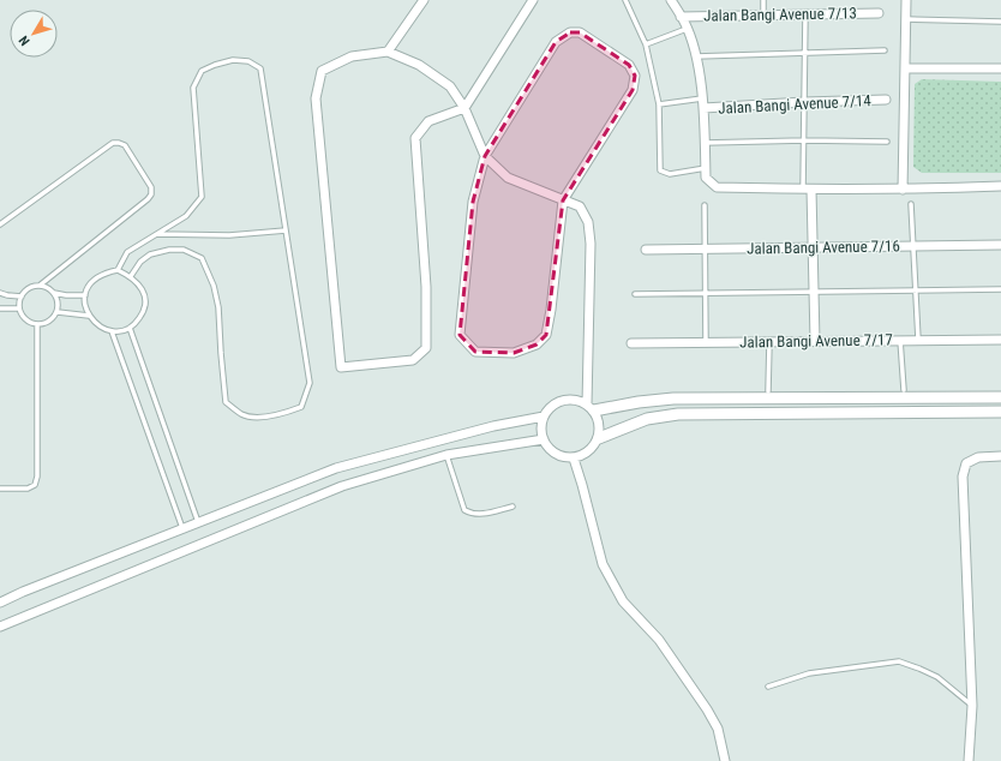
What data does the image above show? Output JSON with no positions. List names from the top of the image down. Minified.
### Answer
{"streets":{"street":["Jalan Bangi Avenue 7/13","Jalan Bangi Avenue 7/14","Jalan Bangi Avenue 7/16","Jalan Bangi Avenue 7/17"]},"north":"bottom left"}
